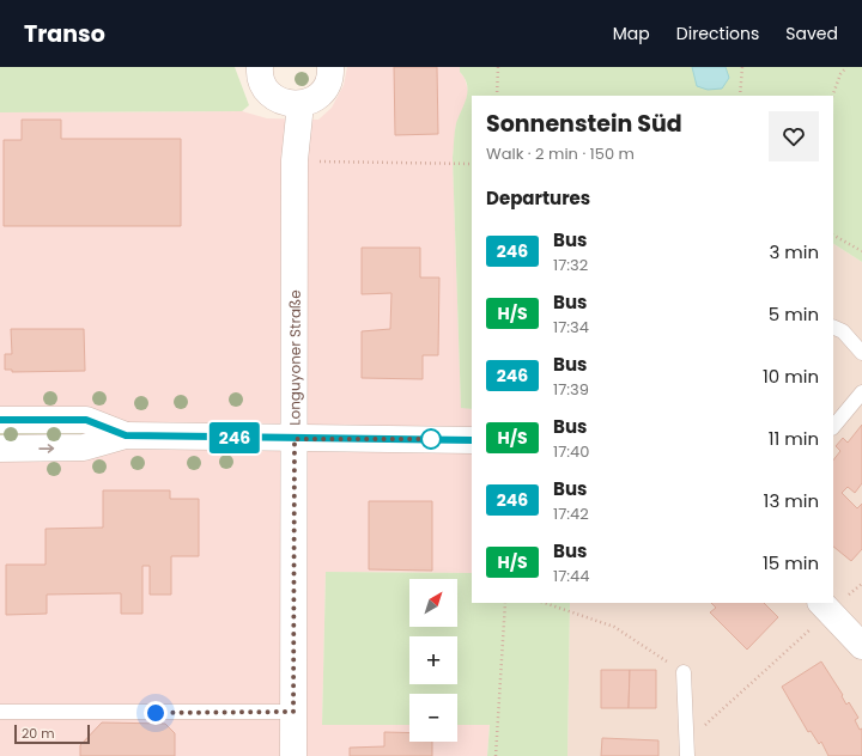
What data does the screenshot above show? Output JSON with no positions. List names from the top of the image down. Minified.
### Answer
{"streets":{"street":["Longuyoner Straße"]},"lines":["bus line 246"],"scale_bar":"20 m","north":"top right","page":{"header":"Transo","nav":["Map","Directions","Saved"],"on_map":"246","heading":[["Sonnenstein Süd","Walk · 2 min · 150 m"],"Departures"],"list":[{"mark":"246","name":"Bus","note":"17:32","value":"3 min"},{"mark":"H/S","name":"Bus","note":"17:34","value":"5 min"},{"mark":"246","name":"Bus","note":"17:39","value":"10 min"},{"mark":"H/S","name":"Bus","note":"17:40","value":"11 min"},{"mark":"246","name":"Bus","note":"17:42","value":"13 min"},{"mark":"H/S","name":"Bus","note":"17:44","value":"15 min"}],"map_buttons":["+","−"],"scale":"20 m"}}
